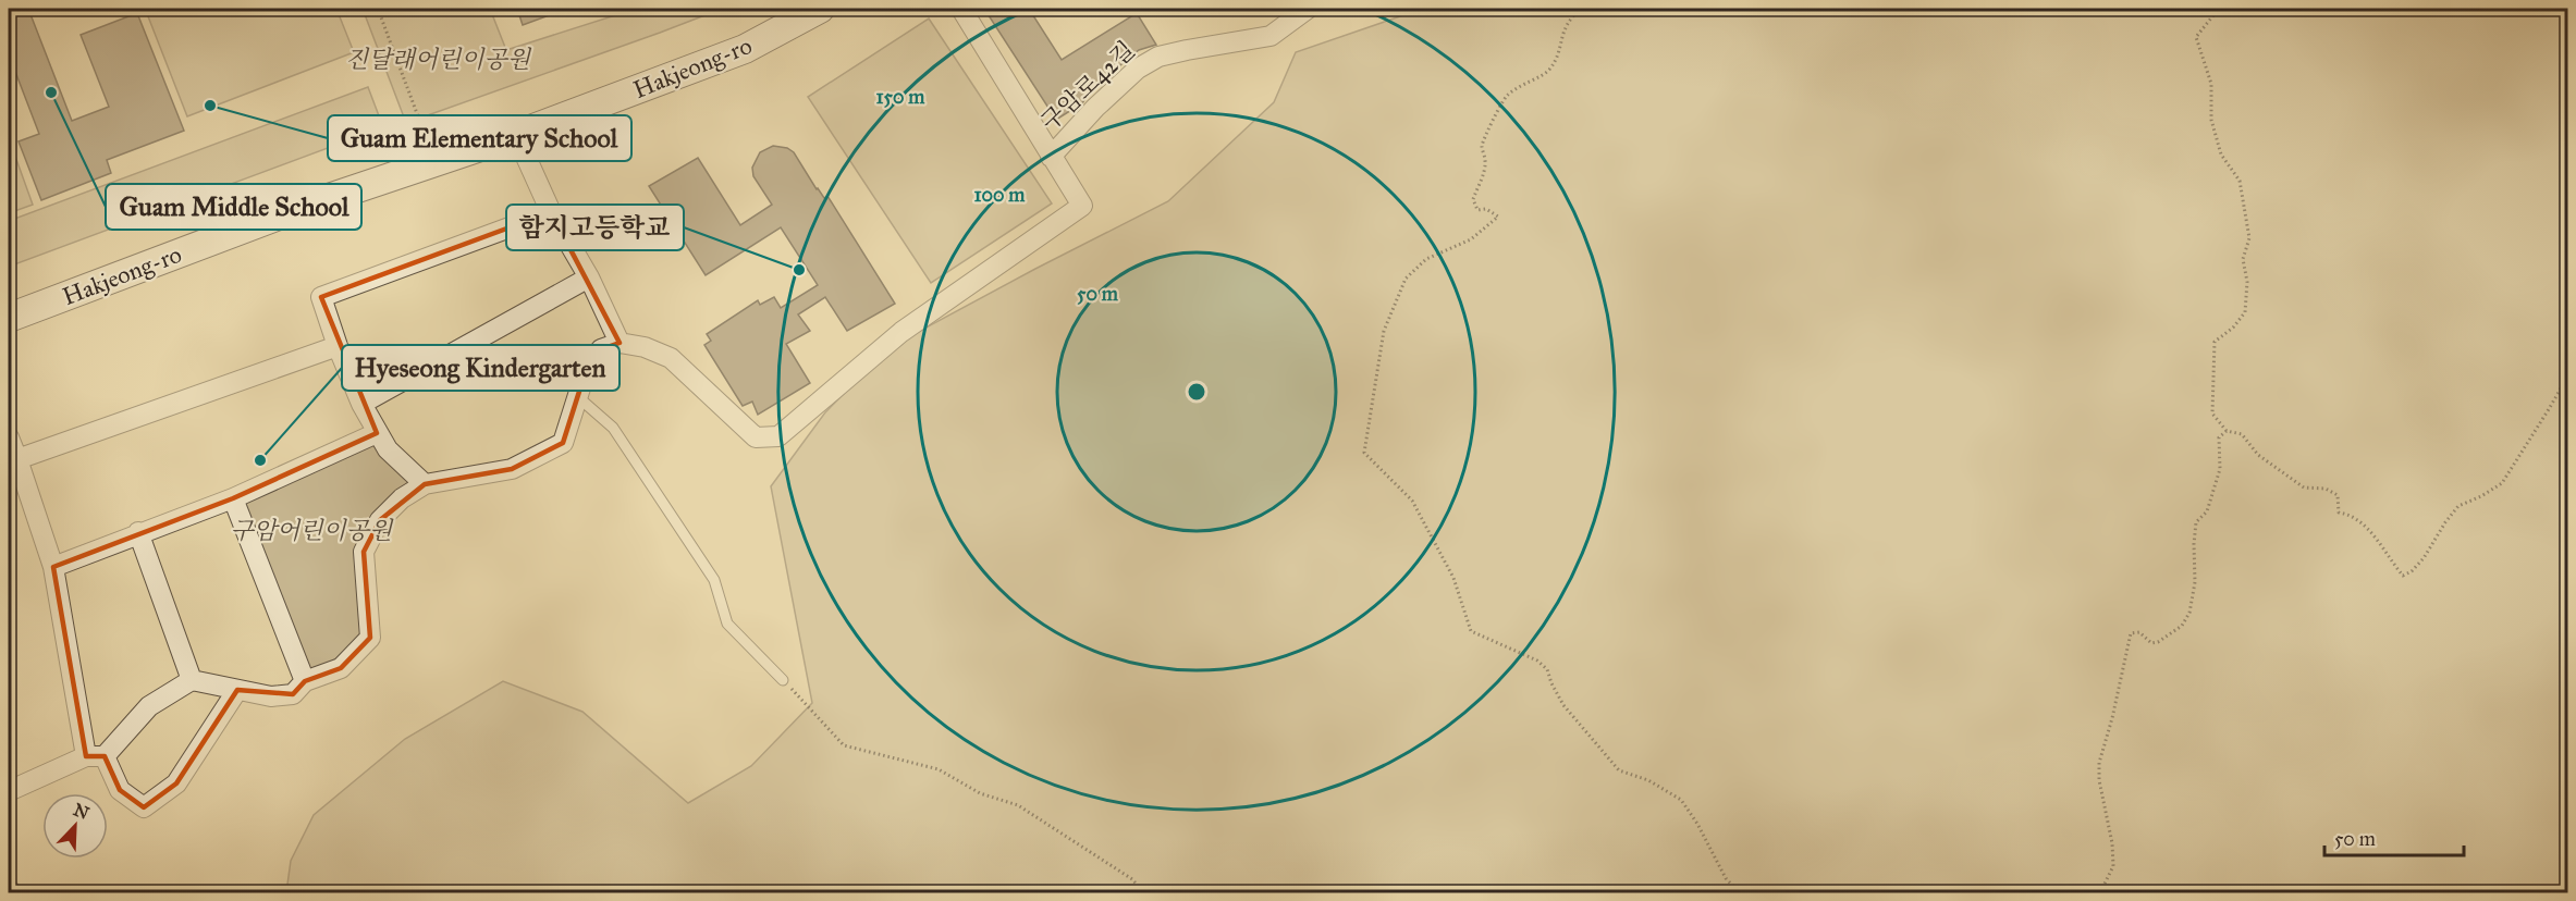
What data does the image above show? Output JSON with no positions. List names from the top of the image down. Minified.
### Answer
{"streets":{"main road":["Hakjeong-ro"],"street":["구암로42길"]},"parks":["진달래어린이공원","구암어린이공원"],"places":["Guam Middle School","Guam Elementary School","함지고등학교","Hyeseong Kindergarten"],"scale_bar":"50 m","north":"top right","rings":["150 m","100 m","50 m"]}
